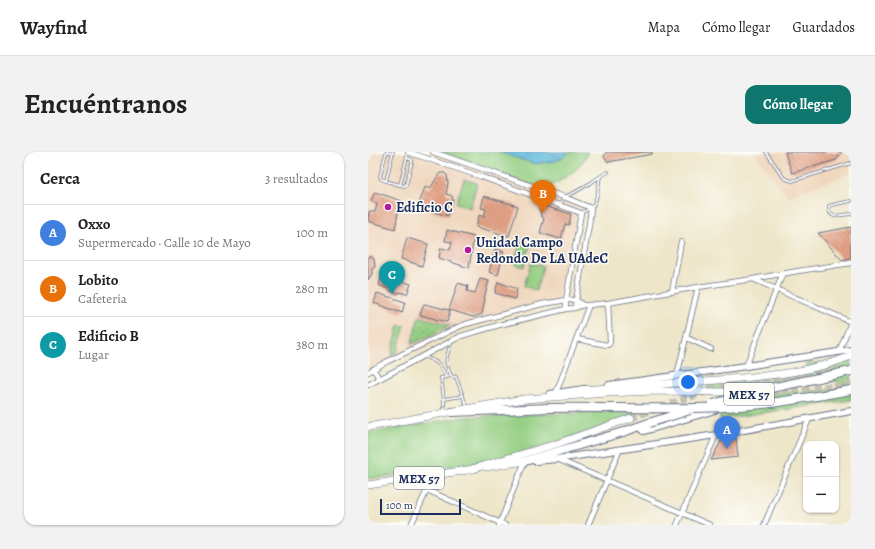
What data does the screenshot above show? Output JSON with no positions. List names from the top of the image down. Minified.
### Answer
{"streets":{"highway":["MEX 57"]},"places":["Edificio C","Unidad Campo Redondo De LA UAdeC"],"scale_bar":"100 m","page":{"header":"Wayfind","nav":["Mapa","Cómo llegar","Guardados"],"title":"Encuéntranos","buttons":"Cómo llegar","heading":["Cerca","3 resultados"],"pins":["B","C","A"],"list":[{"mark":"A","name":"Oxxo","note":"Supermercado · Calle 10 de Mayo","value":"100 m"},{"mark":"B","name":"Lobito","note":"Cafetería","value":"280 m"},{"mark":"C","name":"Edificio B","note":"Lugar","value":"380 m"}],"map_buttons":["+","−"],"scale":"100 m"}}
